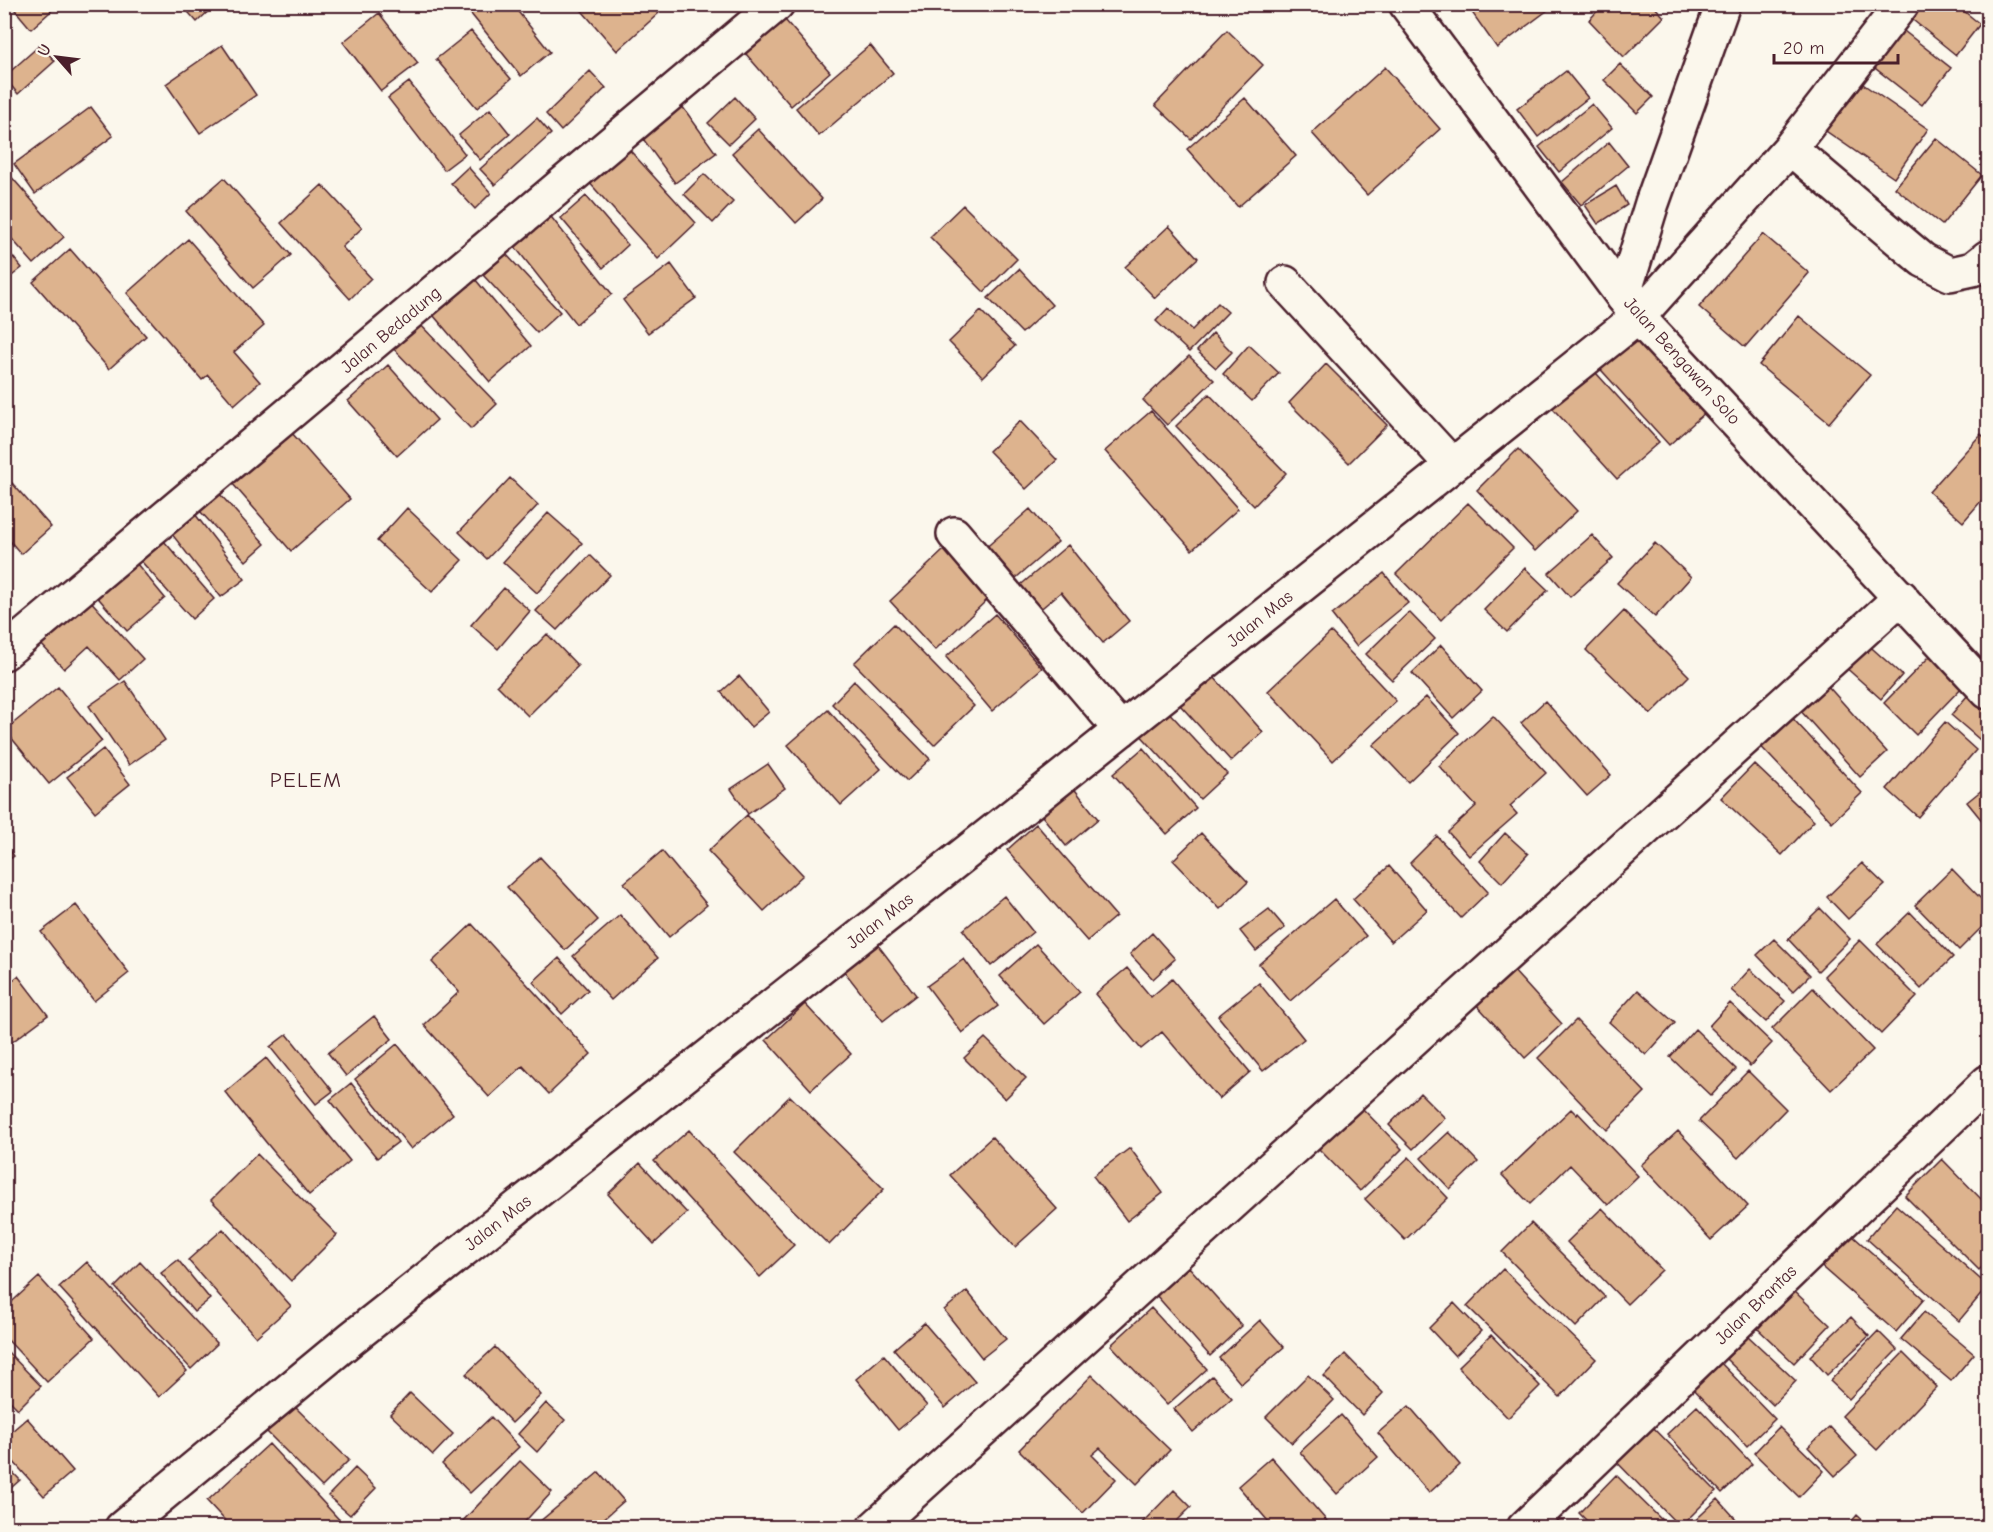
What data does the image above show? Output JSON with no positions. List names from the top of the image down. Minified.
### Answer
{"streets":{"street":["Jalan Bedadung","Jalan Bengawan Solo","Jalan Mas","Jalan Brantas"]},"crossings":[["Jalan Bengawan Solo","Jalan Mas"]],"districts":["PELEM"],"scale_bar":"20 m","north":"top left"}
